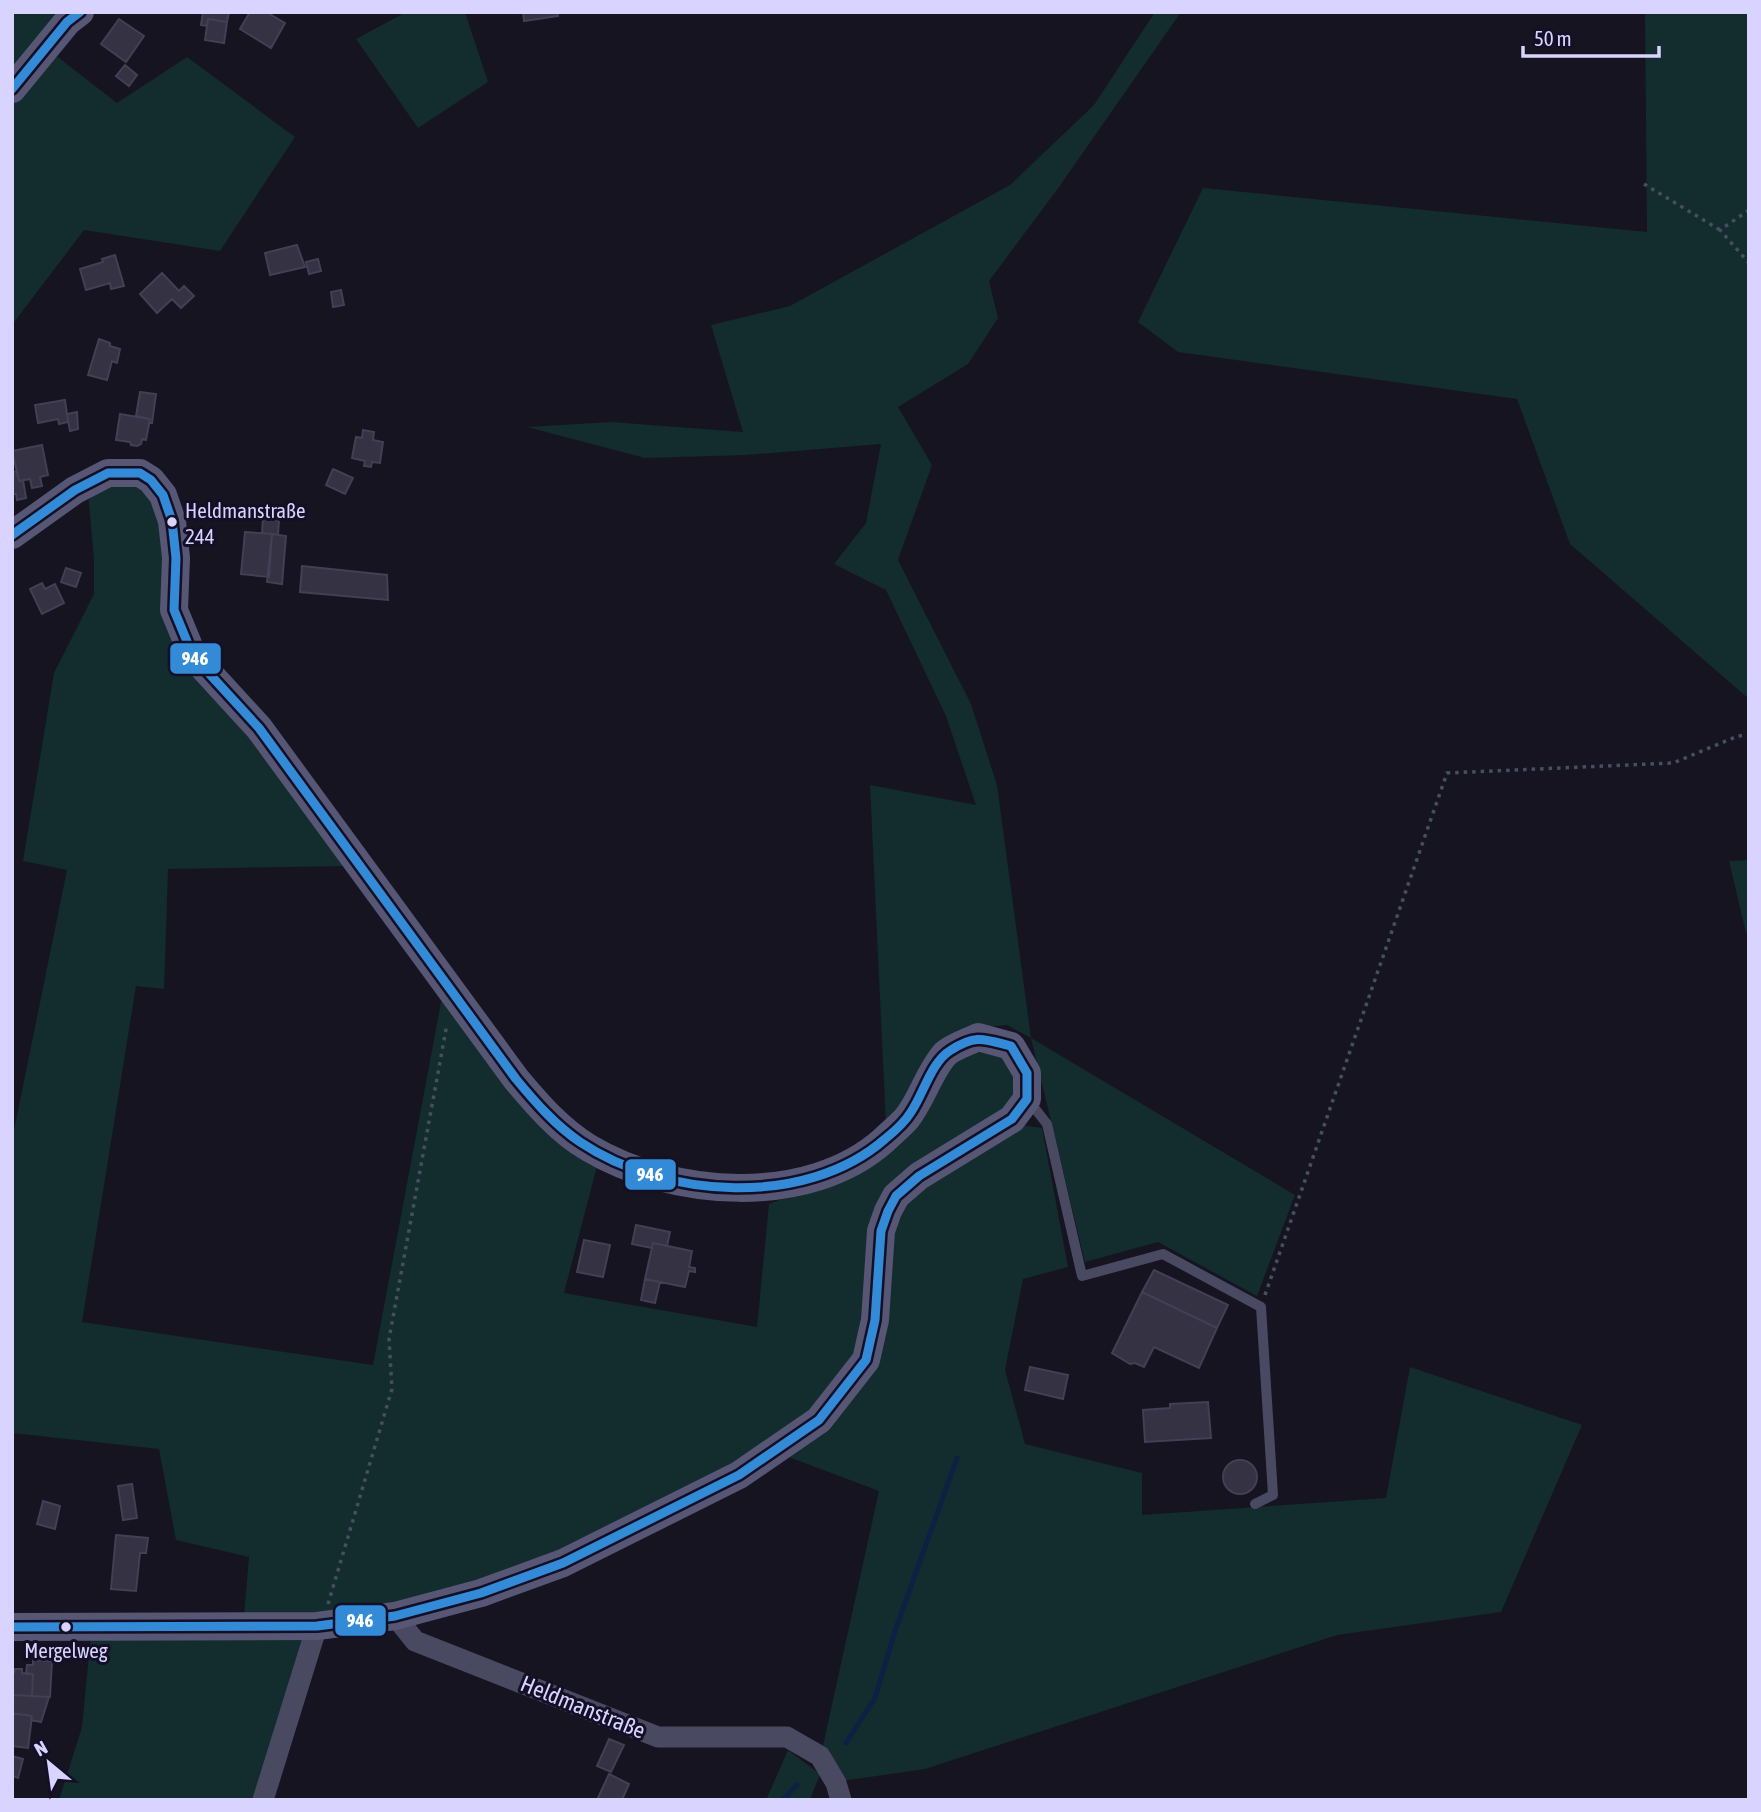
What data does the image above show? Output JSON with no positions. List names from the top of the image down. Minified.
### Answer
{"streets":{"street":["Heldmanstraße"]},"places":["Heldmanstraße 244","Mergelweg"],"lines":["transit line 946"],"scale_bar":"50 m","north":"top left"}
